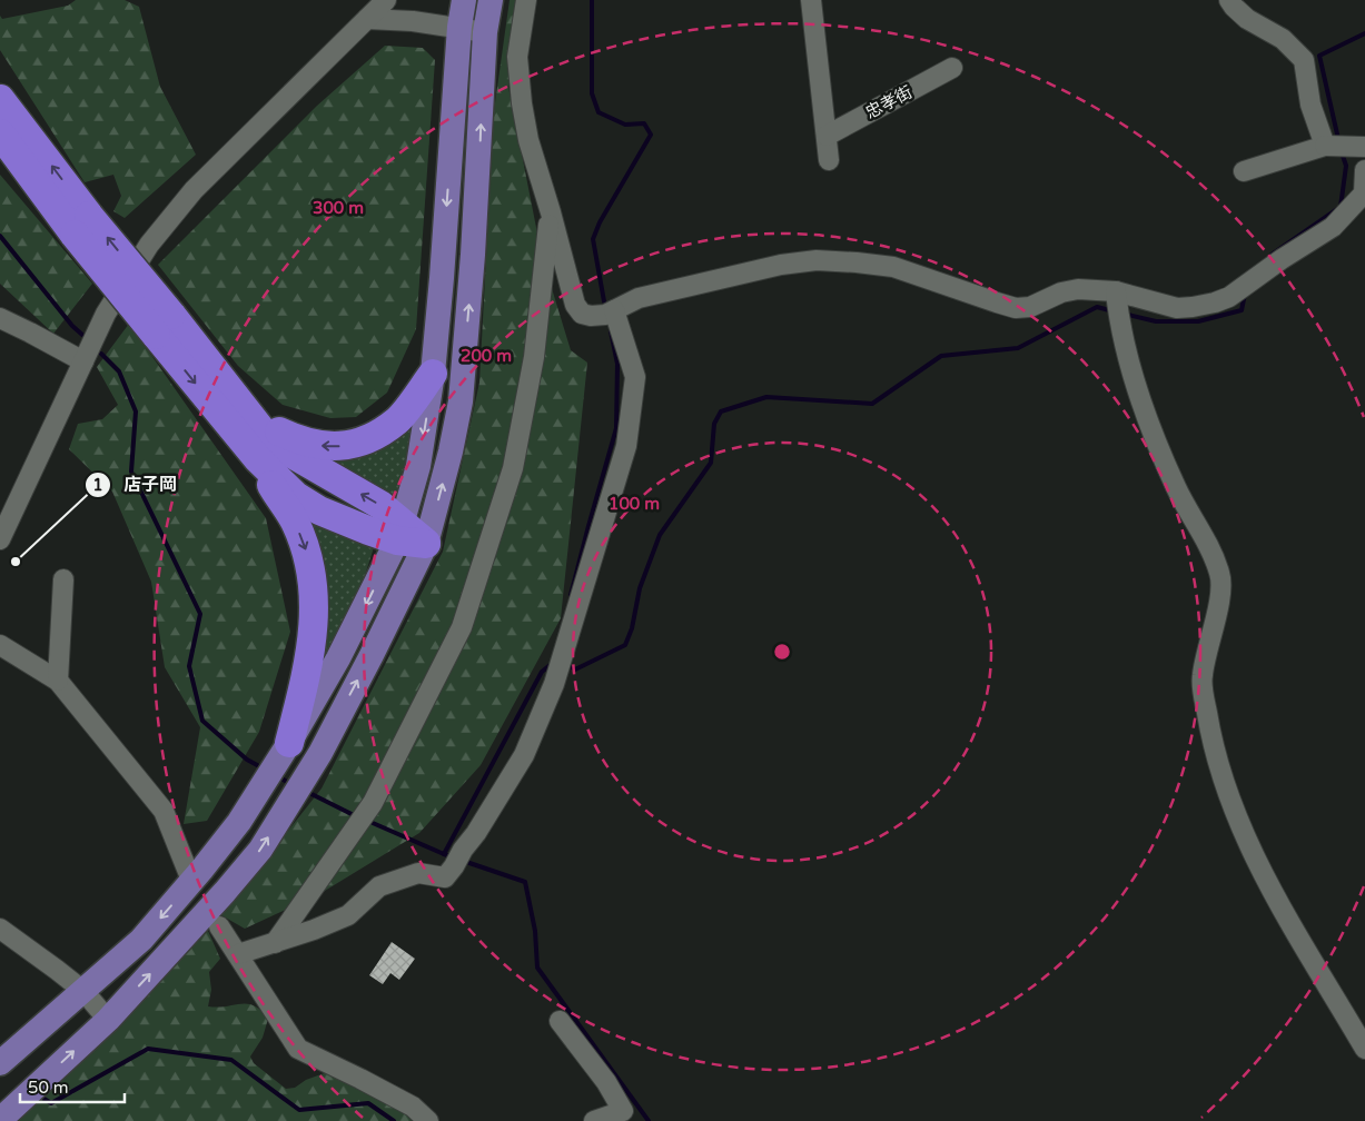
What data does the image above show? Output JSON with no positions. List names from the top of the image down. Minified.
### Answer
{"streets":{"street":["忠孝街"]},"places":["店子岡"],"scale_bar":"50 m","rings":["300 m","200 m","100 m"]}
